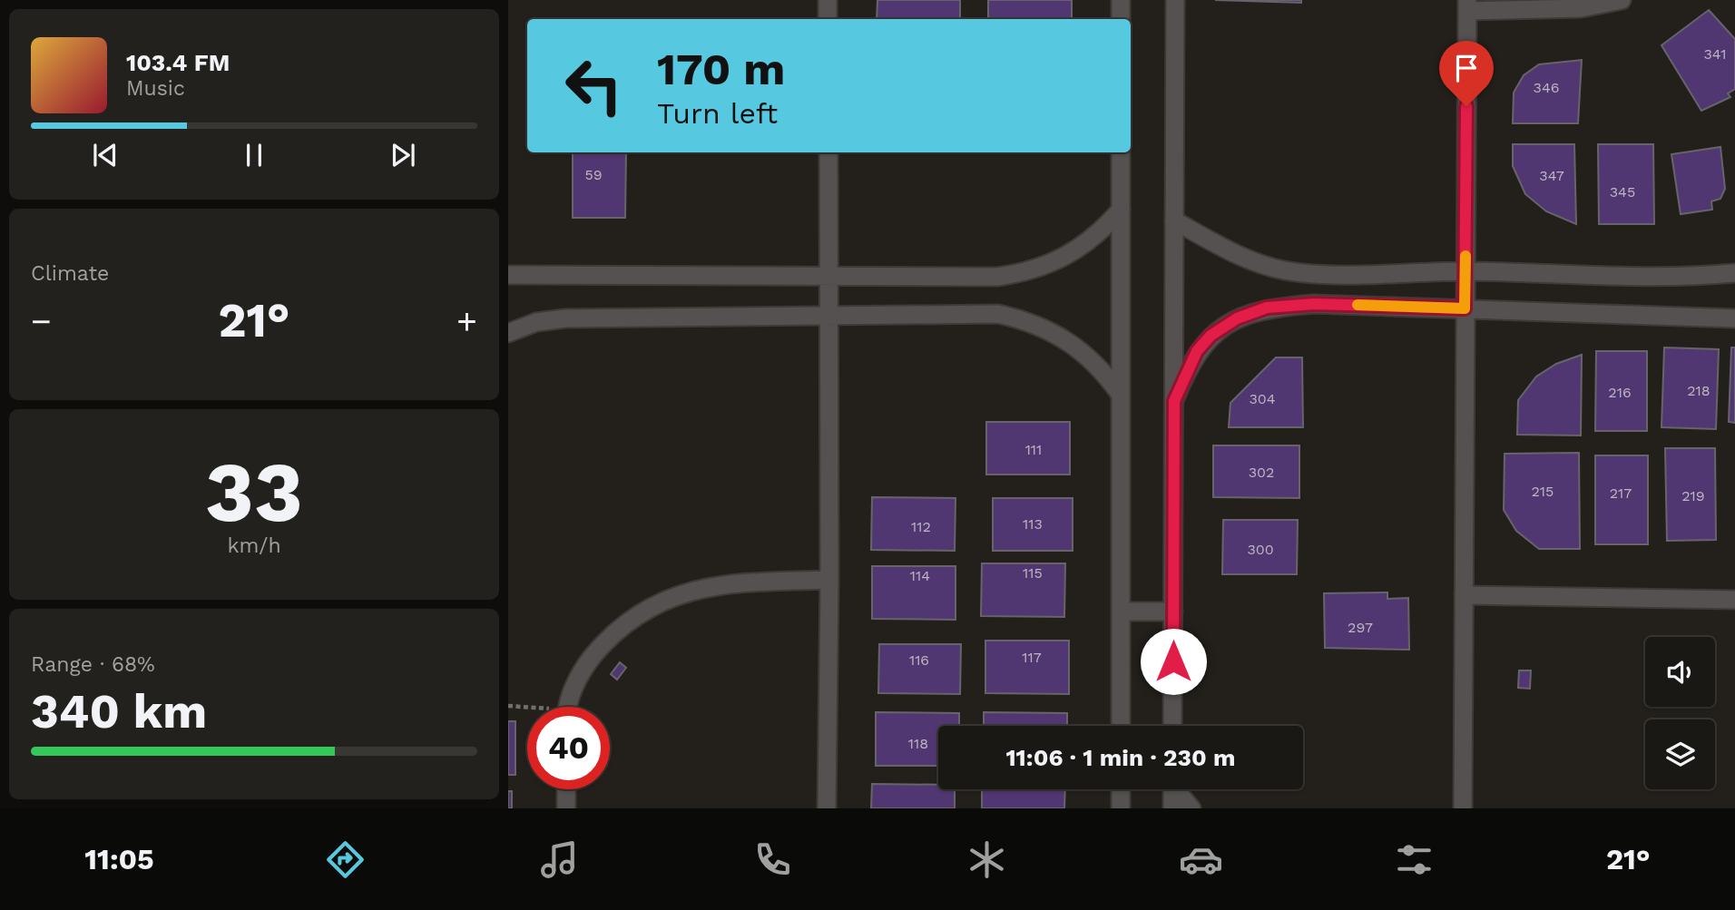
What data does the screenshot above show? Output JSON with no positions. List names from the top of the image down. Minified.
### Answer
{"house_numbers":["341","346","59","347","345","218","216","304","111","302","215","217","219","113","112","300","115","114","297","117","116","118"],"page":{"turn":["170 m","Turn left"],"song":["103.4 FM","Music"],"tile":["Climate",["33","km/h"],["Range · 68%","340 km"]],"heat":["−","21°","+"],"limit":"40","trip":"11:06 · 1 min · 230 m","tabs":["11:05","21°"]}}
